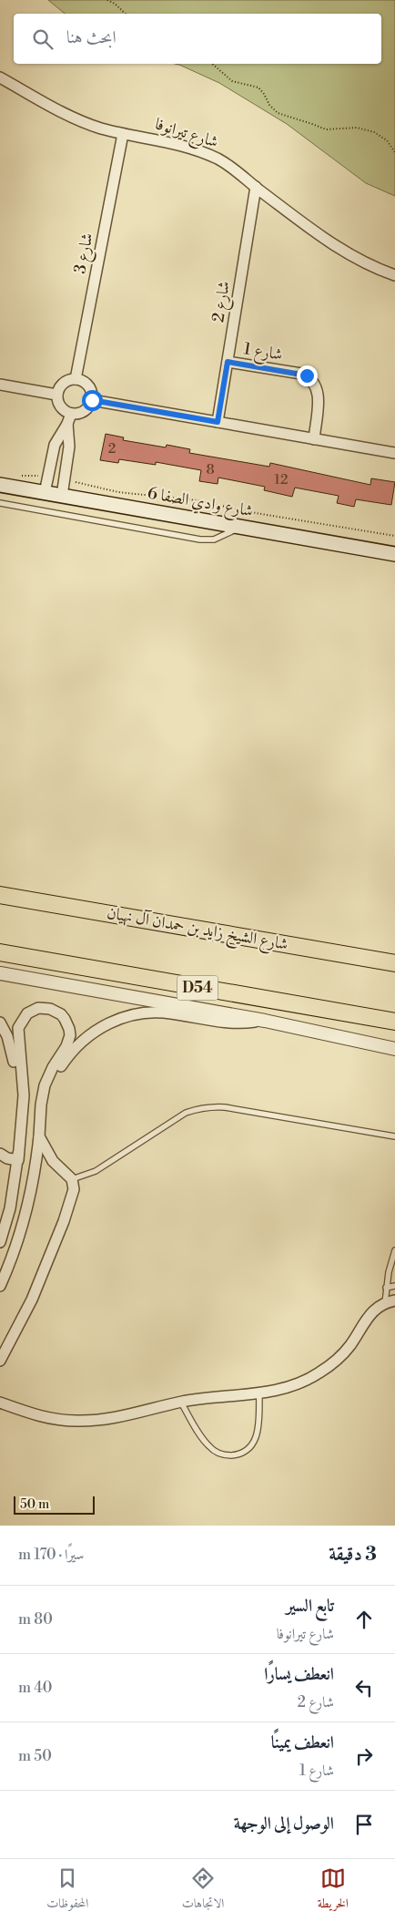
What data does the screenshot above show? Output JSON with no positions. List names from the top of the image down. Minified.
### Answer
{"streets":{"main road":["شارع وادي الصفا 6","شارع الشيخ زايد بن حمدان آل نهيان","D54"],"street":["شارع تيرانوفا","شارع 3","شارع 2","شارع 1"]},"crossings":[["شارع تيرانوفا","شارع 3"],["شارع تيرانوفا","شارع 2"],["شارع 2","شارع 1"]],"house_numbers":["2","8","12"],"scale_bar":"50 m","page":{"search":"ابحث هنا","scale":"50 m","heading":["3 دقيقة","سيرًا · 170 m"],"list":[["تابع السير","شارع تيرانوفا","80 m"],["انعطف يسارًا","شارع 2","40 m"],["انعطف يمينًا","شارع 1","50 m"],"الوصول إلى الوجهة"],"nav":["الخريطة","الاتجاهات","المحفوظات"]}}
